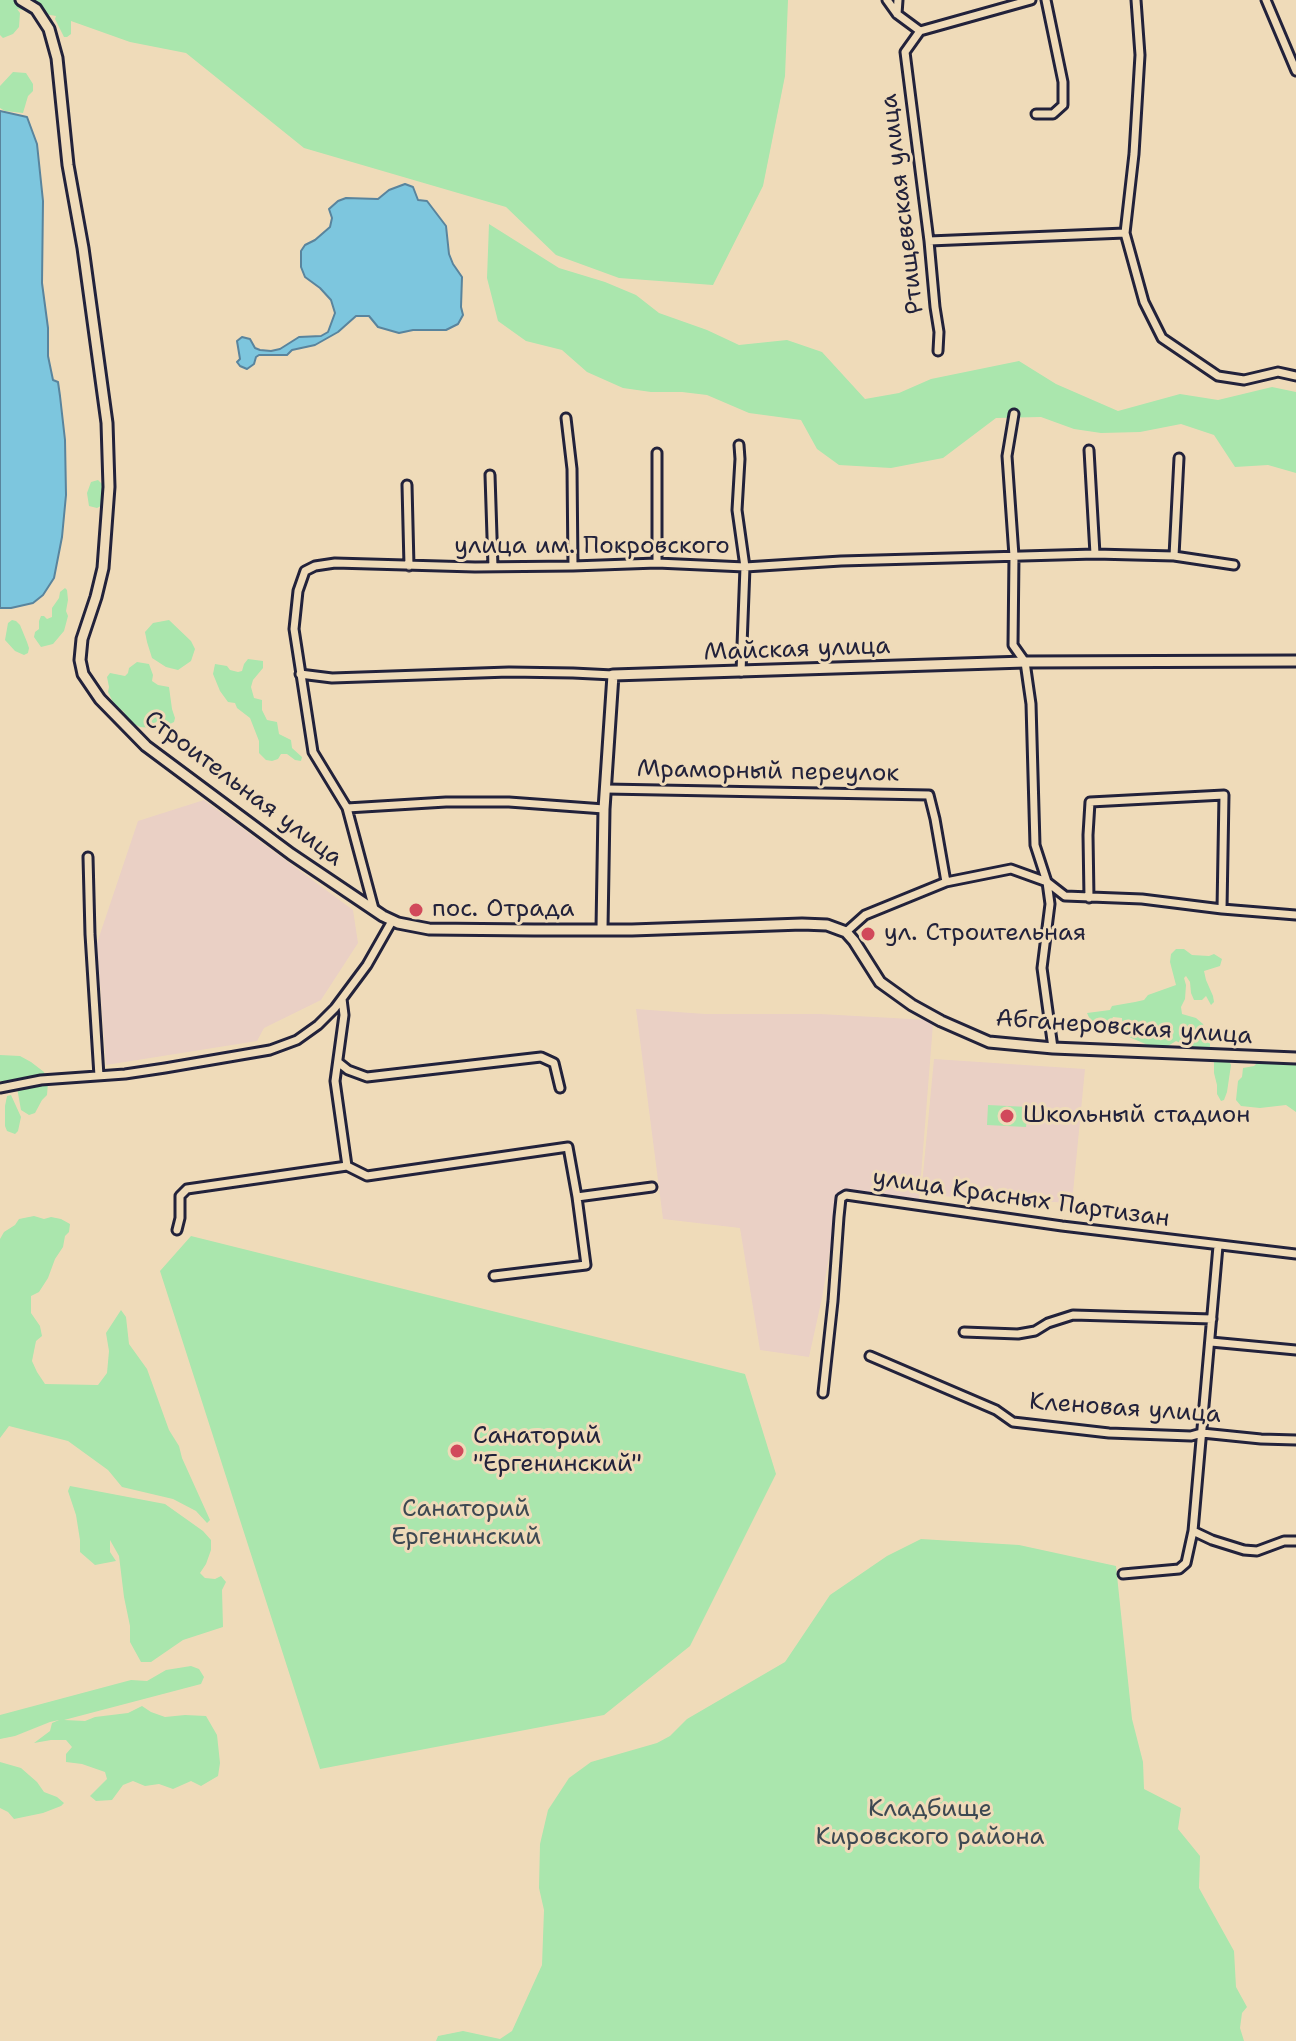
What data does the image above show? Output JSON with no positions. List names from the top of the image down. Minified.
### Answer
{"streets":{"street":["Ртищевская улица","улица им. Покровского","Майская улица","Мраморный переулок","Строительная улица","Абганеровская улица","улица Красных Партизан","Кленовая улица"]},"crossings":[["улица им. Покровского","Майская улица"],["улица им. Покровского","Строительная улица"],["Строительная улица","Абганеровская улица"]],"parks":["Санаторий Ергенинский","Кладбище Кировского района"],"places":["пос. Отрада","ул. Строительная","Школьный стадион","Санаторий \"Ергенинский\""]}
